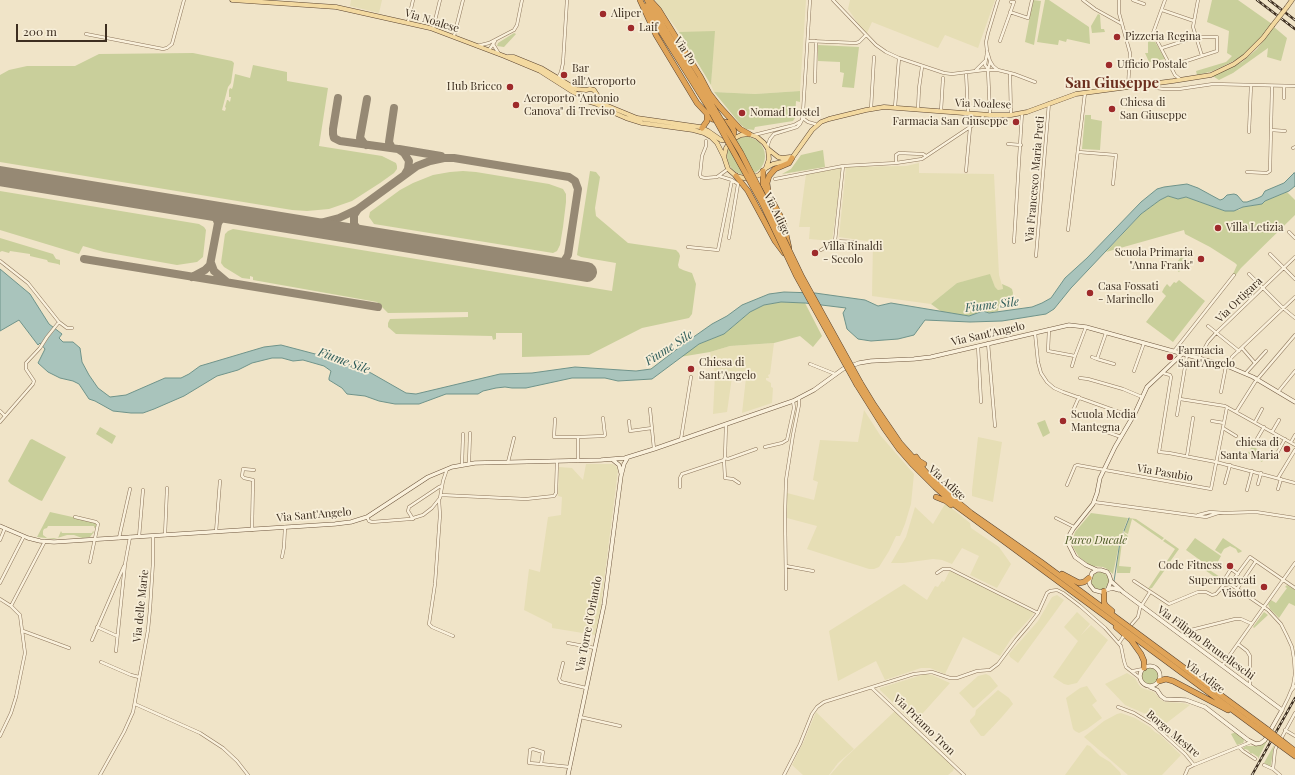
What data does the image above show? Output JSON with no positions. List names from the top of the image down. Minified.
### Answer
{"streets":{"highway":["Via Po","Via Adige"],"main road":["Via Noalese"],"street":["Via Francesco Maria Preti","Via Ortigara","Via Sant'Angelo","Via Pasubio","Via delle Marie","Via Torre d'Orlando","Via Filippo Brunelleschi","Via Priamo Tron","Borgo Mestre"]},"crossings":[["Via Noalese","Via Francesco Maria Preti"],["Via Po","Via Adige"],["Via Ortigara","Via Sant'Angelo"],["Via Sant'Angelo","Via delle Marie"],["Via Sant'Angelo","Via Torre d'Orlando"]],"districts":["San Giuseppe"],"water":["Fiume Sile"],"parks":["Parco Ducale"],"places":["Aliper","Laif","Pizzeria Regina","Ufficio Postale","Bar all'Aeroporto","Hub Bricco","Aeroporto \"Antonio Canova\" di Treviso","Chiesa di San Giuseppe","Nomad Hostel","Farmacia San Giuseppe","Villa Letizia","Villa Rinaldi - Secolo","Scuola Primaria \"Anna Frank\"","Casa Fossati - Marinello","Farmacia Sant'Angelo","Chiesa di Sant'Angelo","Scuola Media Mantegna","chiesa di Santa Maria","Code Fitness","Supermercati Visotto"],"scale_bar":"200 m"}
